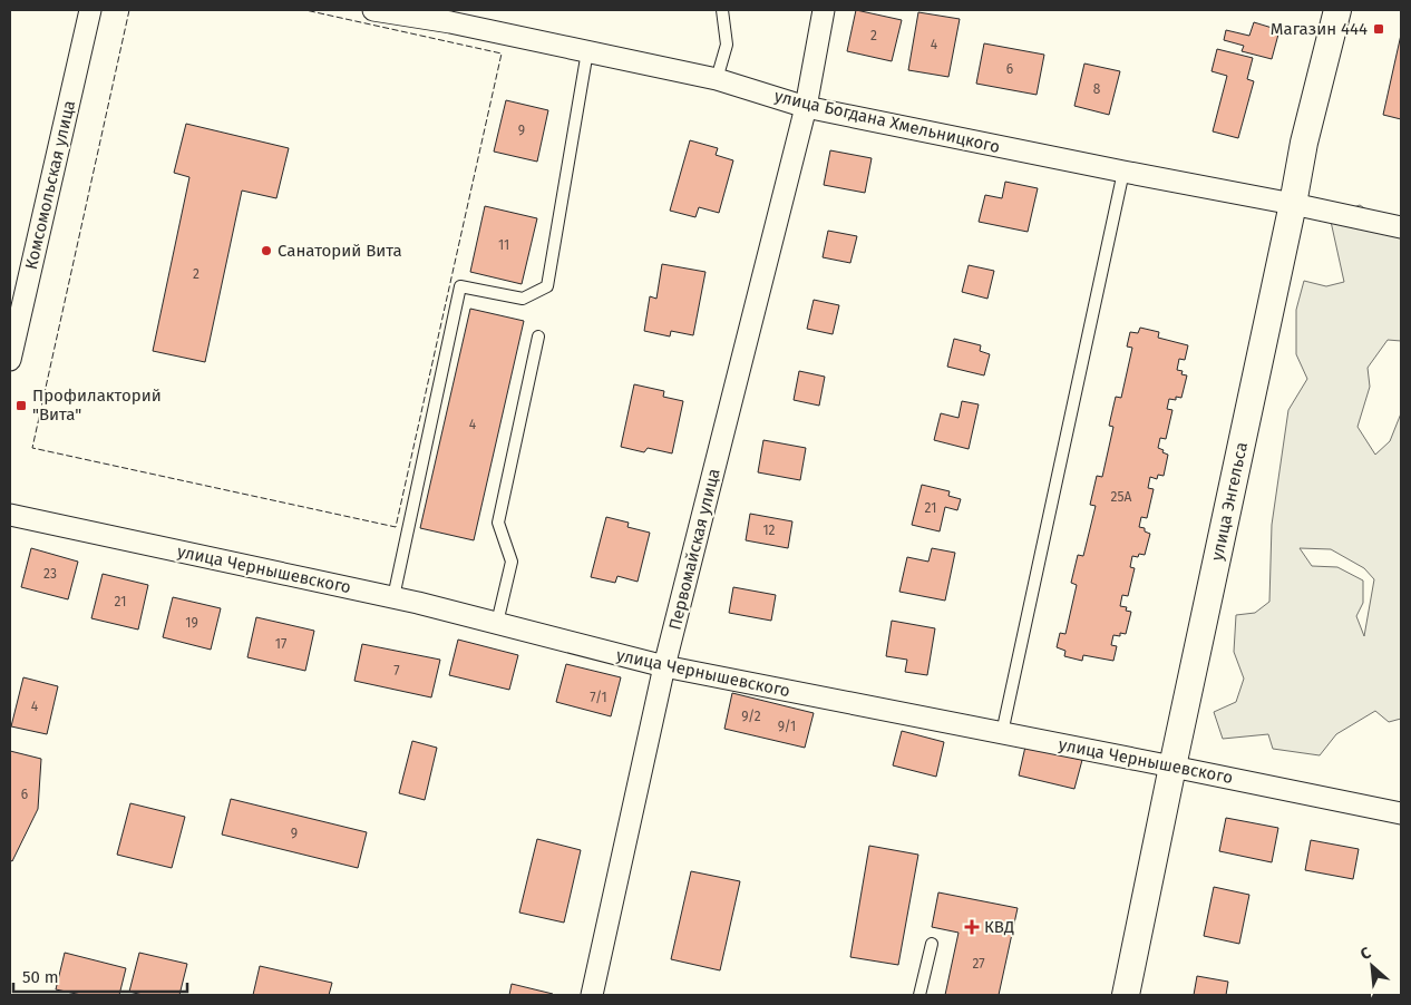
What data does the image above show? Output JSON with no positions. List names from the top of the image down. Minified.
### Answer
{"streets":{"street":["улица Богдана Хмельницкого","Комсомольская улица","улица Энгельса","Первомайская улица","улица Чернышевского"]},"crossings":[["улица Богдана Хмельницкого","улица Энгельса"],["улица Богдана Хмельницкого","Первомайская улица"],["улица Энгельса","улица Чернышевского"],["Первомайская улица","улица Чернышевского"]],"places":{"transit":["Магазин 444","Профилакторий \"Вита\""],"other":["Санаторий Вита"],"health":["КВД"]},"house_numbers":["2","4","6","8","9","11","2","4","25А","21","12","23","21","19","17","7","7/1","4","9/2","9/1","6","9","27"],"scale_bar":"50 m","north":"top left"}
